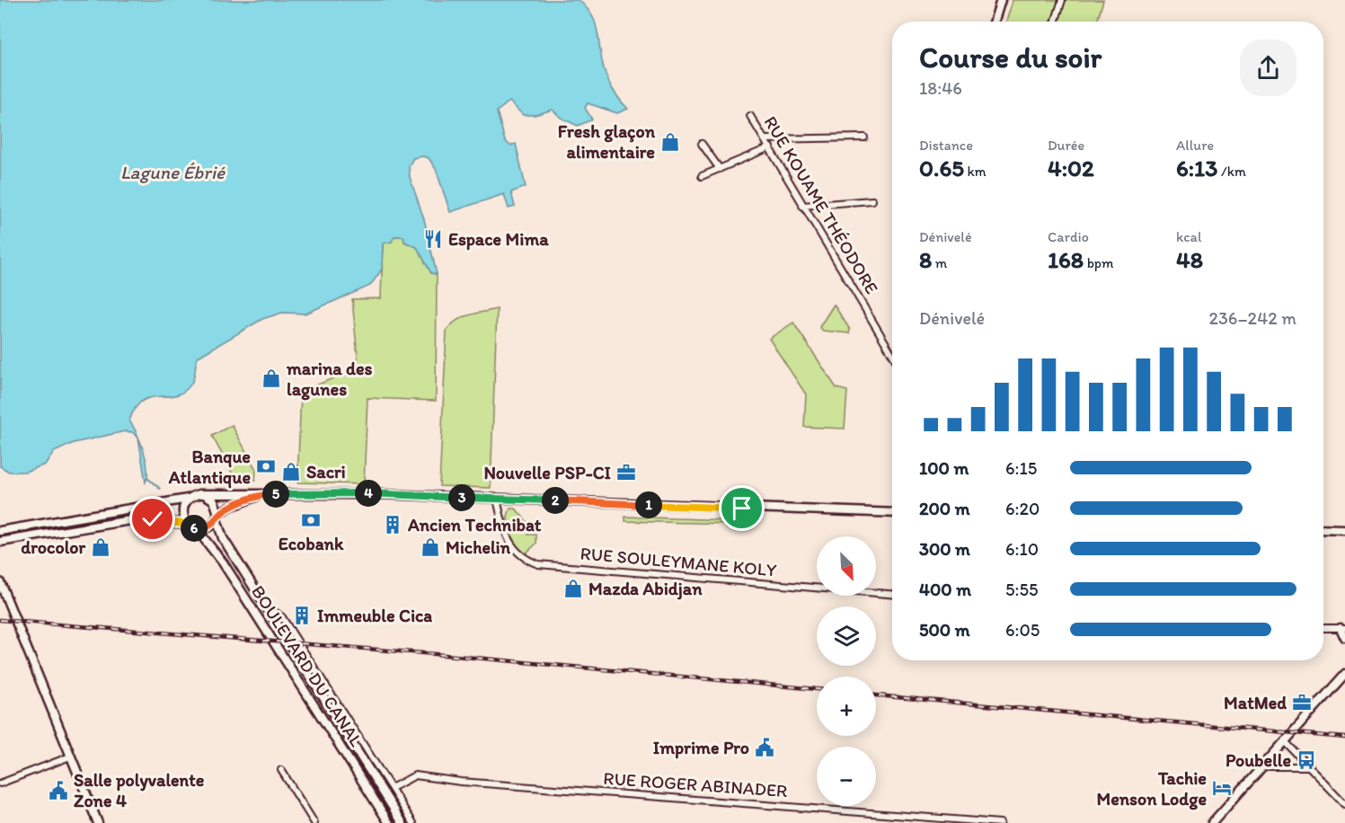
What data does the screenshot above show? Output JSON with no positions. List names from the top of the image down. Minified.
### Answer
{"streets":{"main road":["BOULEVARD DU CANAL"],"street":["RUE KOUAME THÉODORE","RUE SOULEYMANE KOLY","RUE ROGER ABINADER"]},"crossings":[["BOULEVARD DU CANAL","RUE ROGER ABINADER"]],"water":["Lagune Ébrié"],"places":{"shop":["Fresh glaçon alimentaire","marina des lagunes","Sacri","drocolor","Michelin","Mazda Abidjan"],"restaurant":["Espace Mima"],"bank":["Banque Atlantique","Ecobank"],"office":["Nouvelle PSP-CI","MatMed"],"building":["Ancien Technibat","Immeuble Cica"],"public building":["Imprime Pro","Salle polyvalente Zone 4"],"bus stop":["Poubelle"],"hotel":["Tachie Menson Lodge"]},"north":"bottom right","page":{"heading":["Course du soir","18:46"],"stats":[["Distance","0.65 km"],["Durée","4:02"],["Allure","6:13 /km"],["Dénivelé","8 m"],["Cardio","168 bpm"],["kcal","48"]],"chart":["Dénivelé","236–242 m"],"list":[{"name":"100 m","note":"6:15"},{"name":"200 m","note":"6:20"},{"name":"300 m","note":"6:10"},{"name":"400 m","note":"5:55"},{"name":"500 m","note":"6:05"}],"pins":["4","5","3","2","1","6"],"map_buttons":["+","−"]}}
